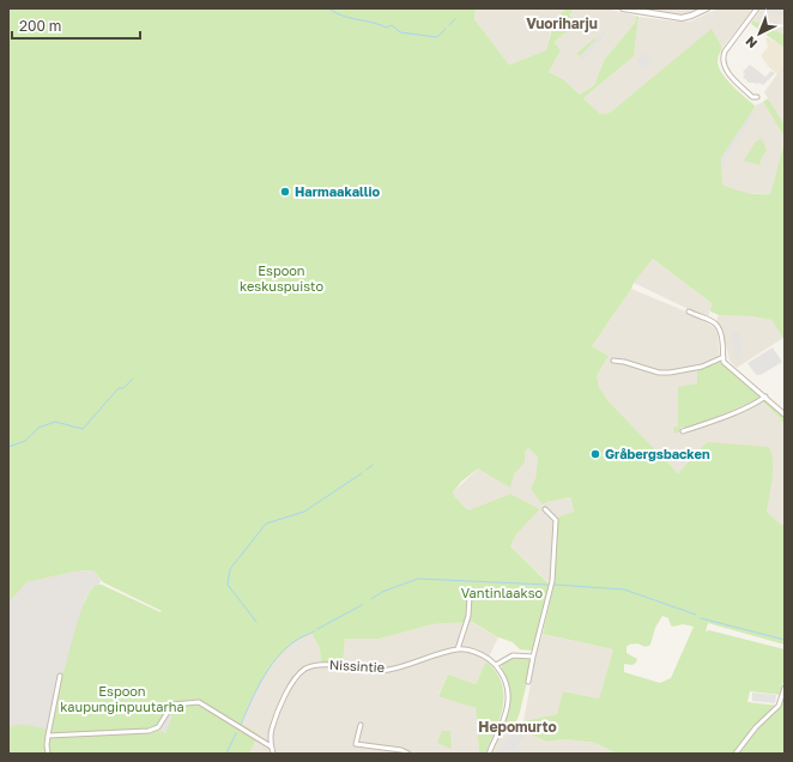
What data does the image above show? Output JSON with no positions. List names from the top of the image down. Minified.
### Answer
{"streets":{"street":["Nissintie"]},"districts":["Vuoriharju","Hepomurto"],"parks":["Espoon keskuspuisto","Vantinlaakso","Espoon kaupunginpuutarha"],"places":["Harmaakallio","Gråbergsbacken"],"scale_bar":"200 m","north":"bottom left"}
